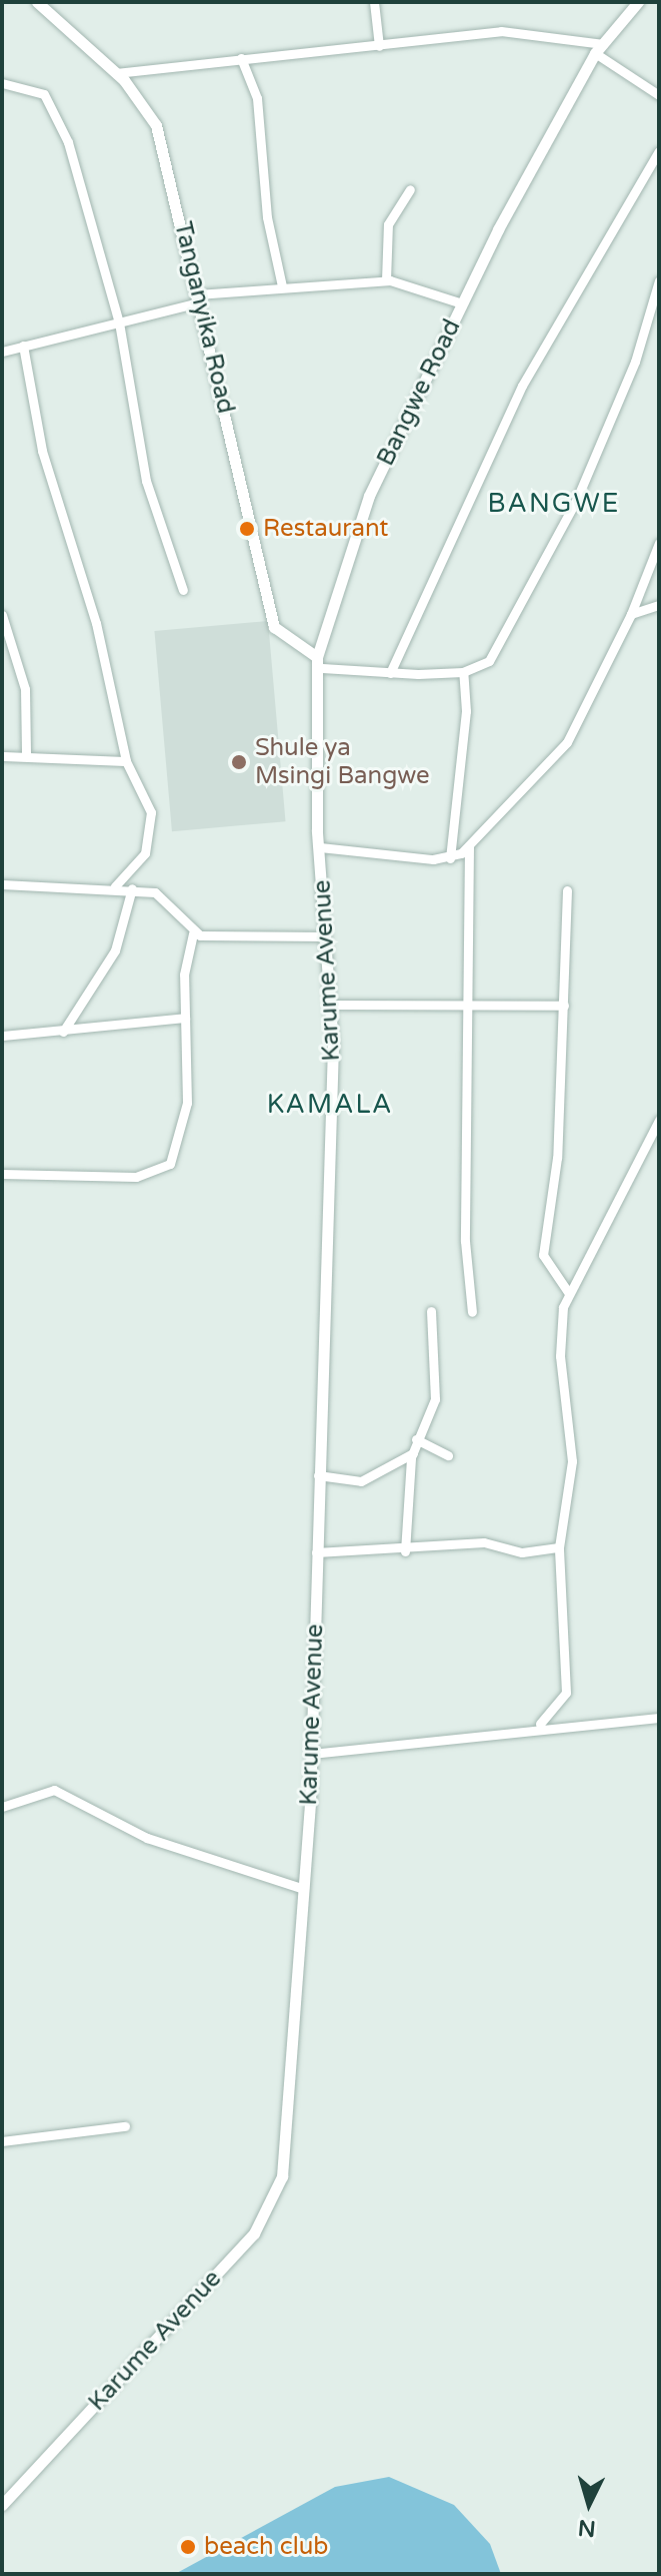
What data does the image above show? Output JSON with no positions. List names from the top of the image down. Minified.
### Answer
{"streets":{"street":["Tanganyika Road","Bangwe Road","Karume Avenue"]},"crossings":[["Tanganyika Road","Bangwe Road"],["Bangwe Road","Karume Avenue"]],"districts":["BANGWE","KAMALA"],"places":["Restaurant","Shule ya Msingi Bangwe","beach club"],"north":"bottom"}
